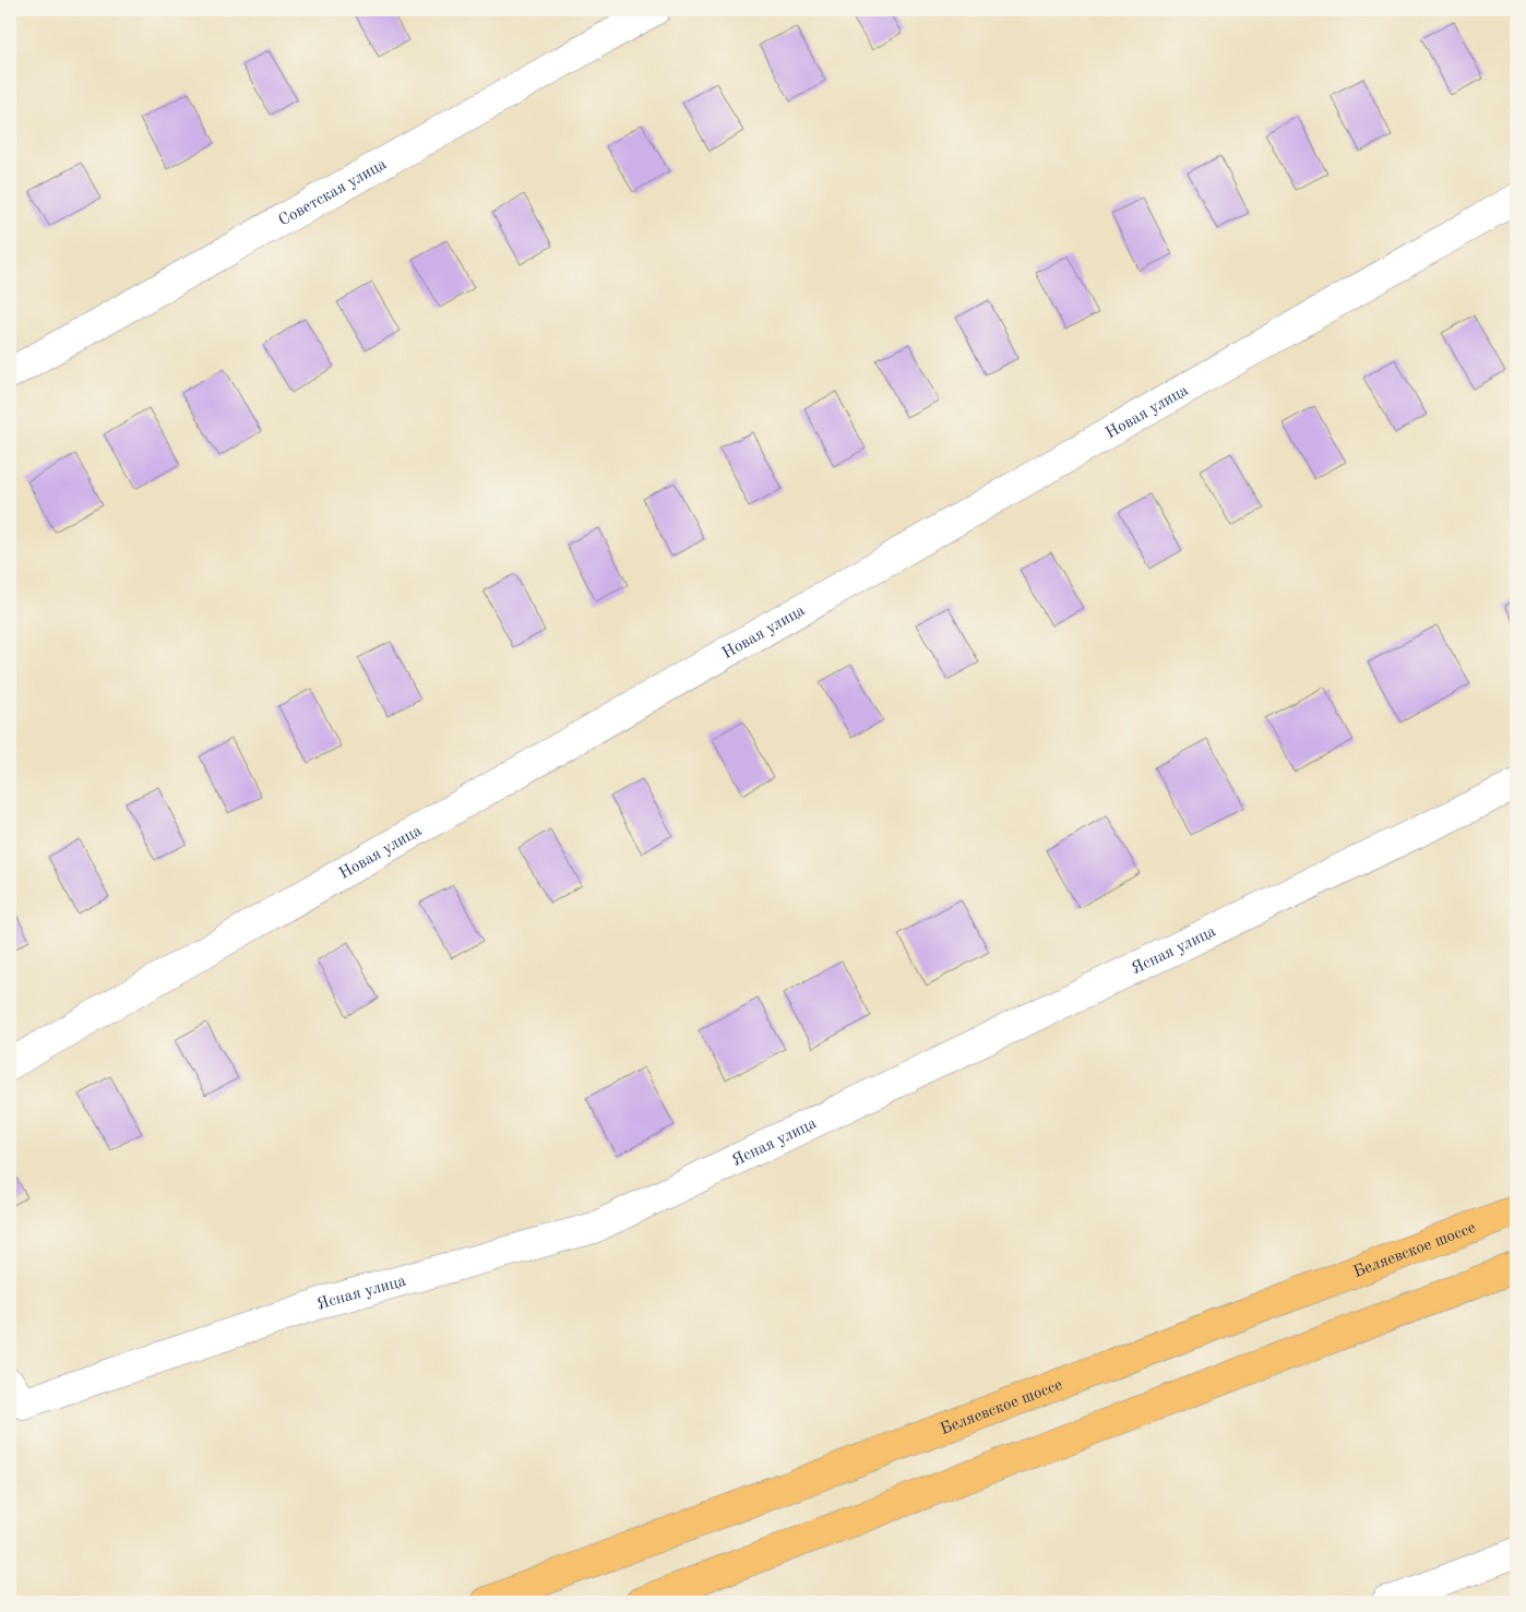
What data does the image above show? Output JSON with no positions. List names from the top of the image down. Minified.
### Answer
{"streets":{"main road":["Беляевское шоссе"],"street":["Советская улица","Новая улица","Ясная улица"]}}
